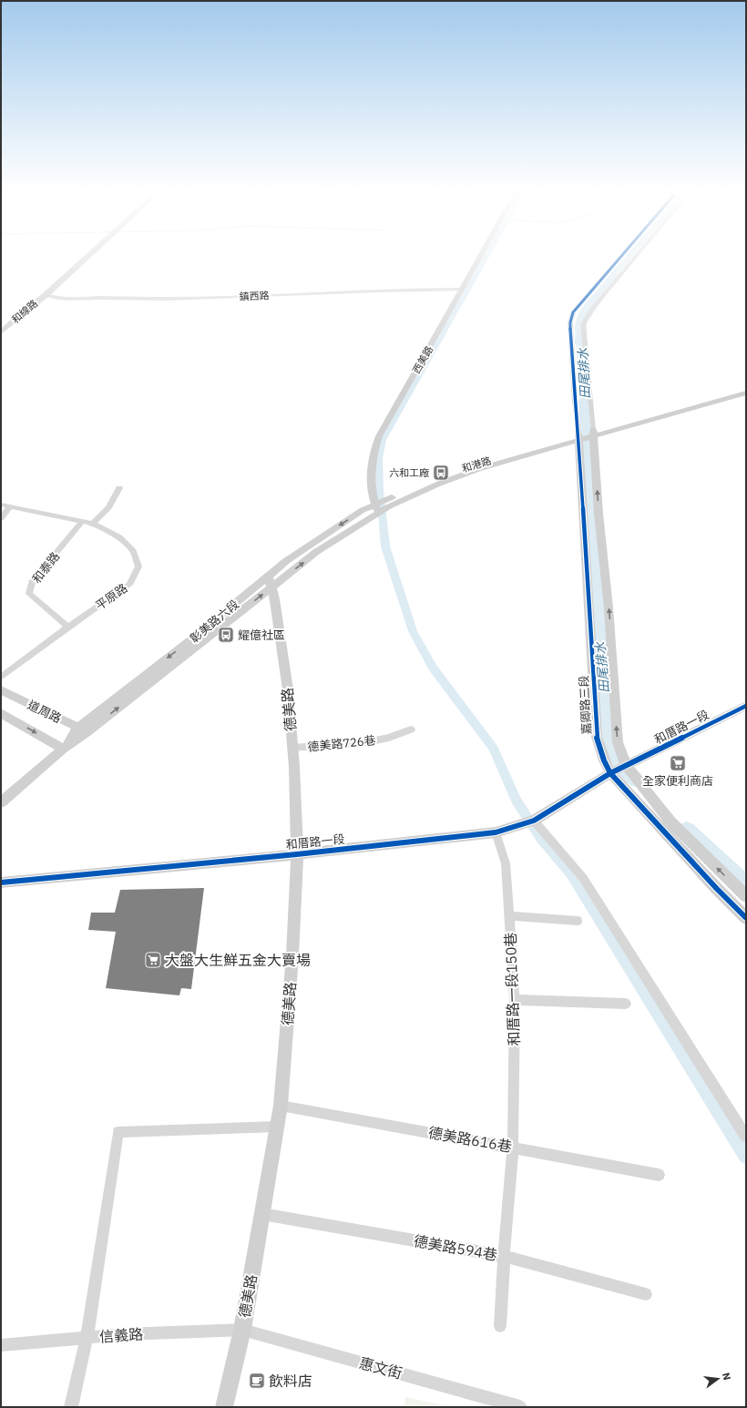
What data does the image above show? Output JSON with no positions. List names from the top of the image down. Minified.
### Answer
{"streets":{"street":["鎮西路","和線路","西美路","和港路","和泰路","平原路","彰美路六段","嘉卿路三段","德美路","道周路","和厝路一段","德美路726巷","和厝路一段150巷","德美路616巷","德美路594巷","信義路","惠文街"]},"crossings":[["鎮西路","和線路"],["鎮西路","西美路"],["西美路","和港路"],["西美路","彰美路六段"],["和港路","彰美路六段"],["和港路","嘉卿路三段"],["和泰路","平原路"],["彰美路六段","德美路"],["彰美路六段","道周路"],["嘉卿路三段","和厝路一段"],["德美路","和厝路一段"],["德美路","德美路726巷"],["德美路","德美路616巷"],["德美路","德美路594巷"],["德美路","信義路"],["德美路","惠文街"],["和厝路一段","和厝路一段150巷"],["和厝路一段150巷","德美路616巷"],["和厝路一段150巷","德美路594巷"],["信義路","惠文街"]],"water":["田尾排水"],"places":{"bus stop":["六和工廠","耀億社區"],"supermarket":["全家便利商店","大盤大生鮮五金大賣場"],"cafe":["飲料店"]},"north":"right"}
